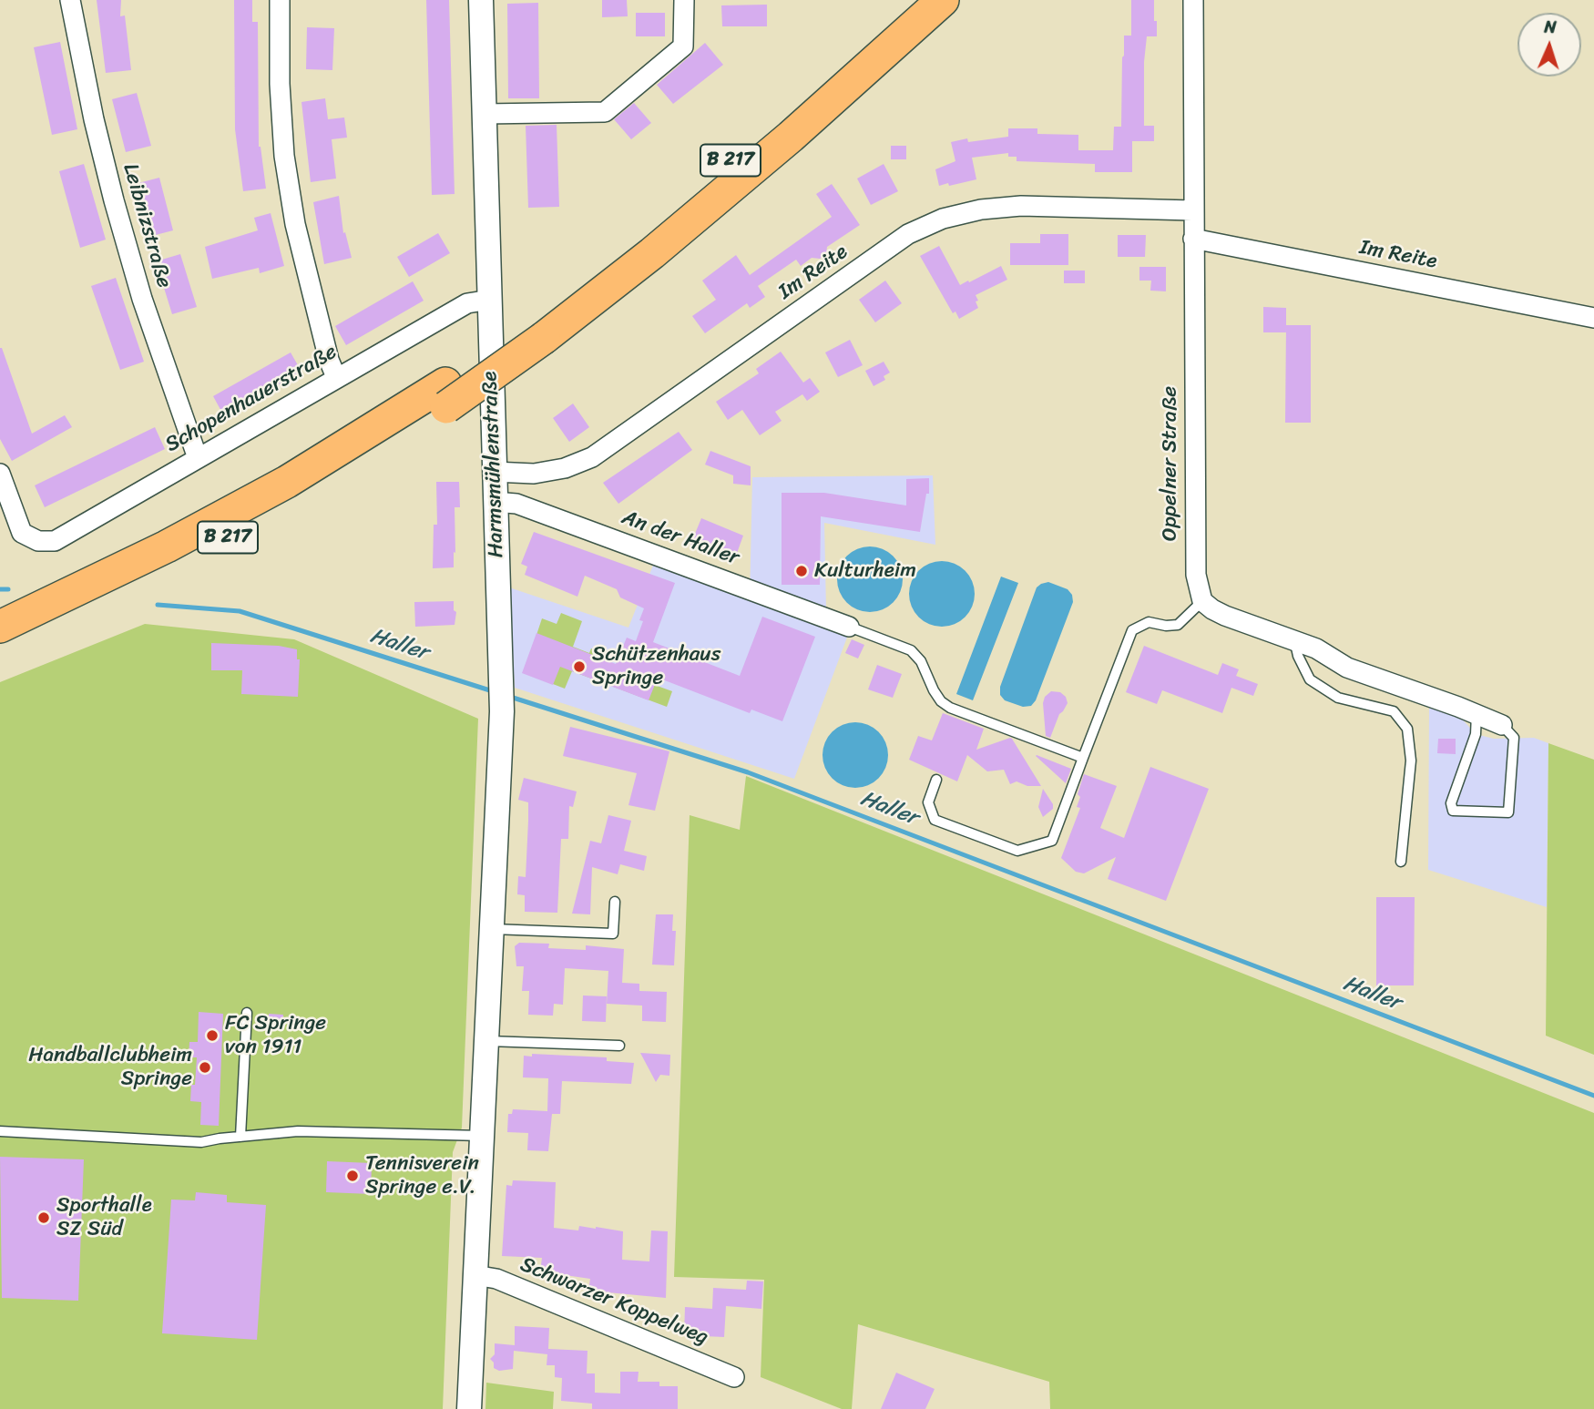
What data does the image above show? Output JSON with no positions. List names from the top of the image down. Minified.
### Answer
{"streets":{"highway":["B 217"],"street":["Leibnizstraße","Im Reite","Schopenhauerstraße","Oppelner Straße","Harmsmühlenstraße","An der Haller","Schwarzer Koppelweg"]},"crossings":[["Leibnizstraße","Schopenhauerstraße"],["Im Reite","Oppelner Straße"],["Im Reite","Harmsmühlenstraße"],["Schopenhauerstraße","Harmsmühlenstraße"],["Harmsmühlenstraße","An der Haller"],["Harmsmühlenstraße","Schwarzer Koppelweg"]],"water":["Haller"],"places":["Kulturheim","Schützenhaus Springe","FC Springe von 1911","Handballclubheim Springe","Tennisverein Springe e.V.","Sporthalle SZ Süd"],"north":"top"}
